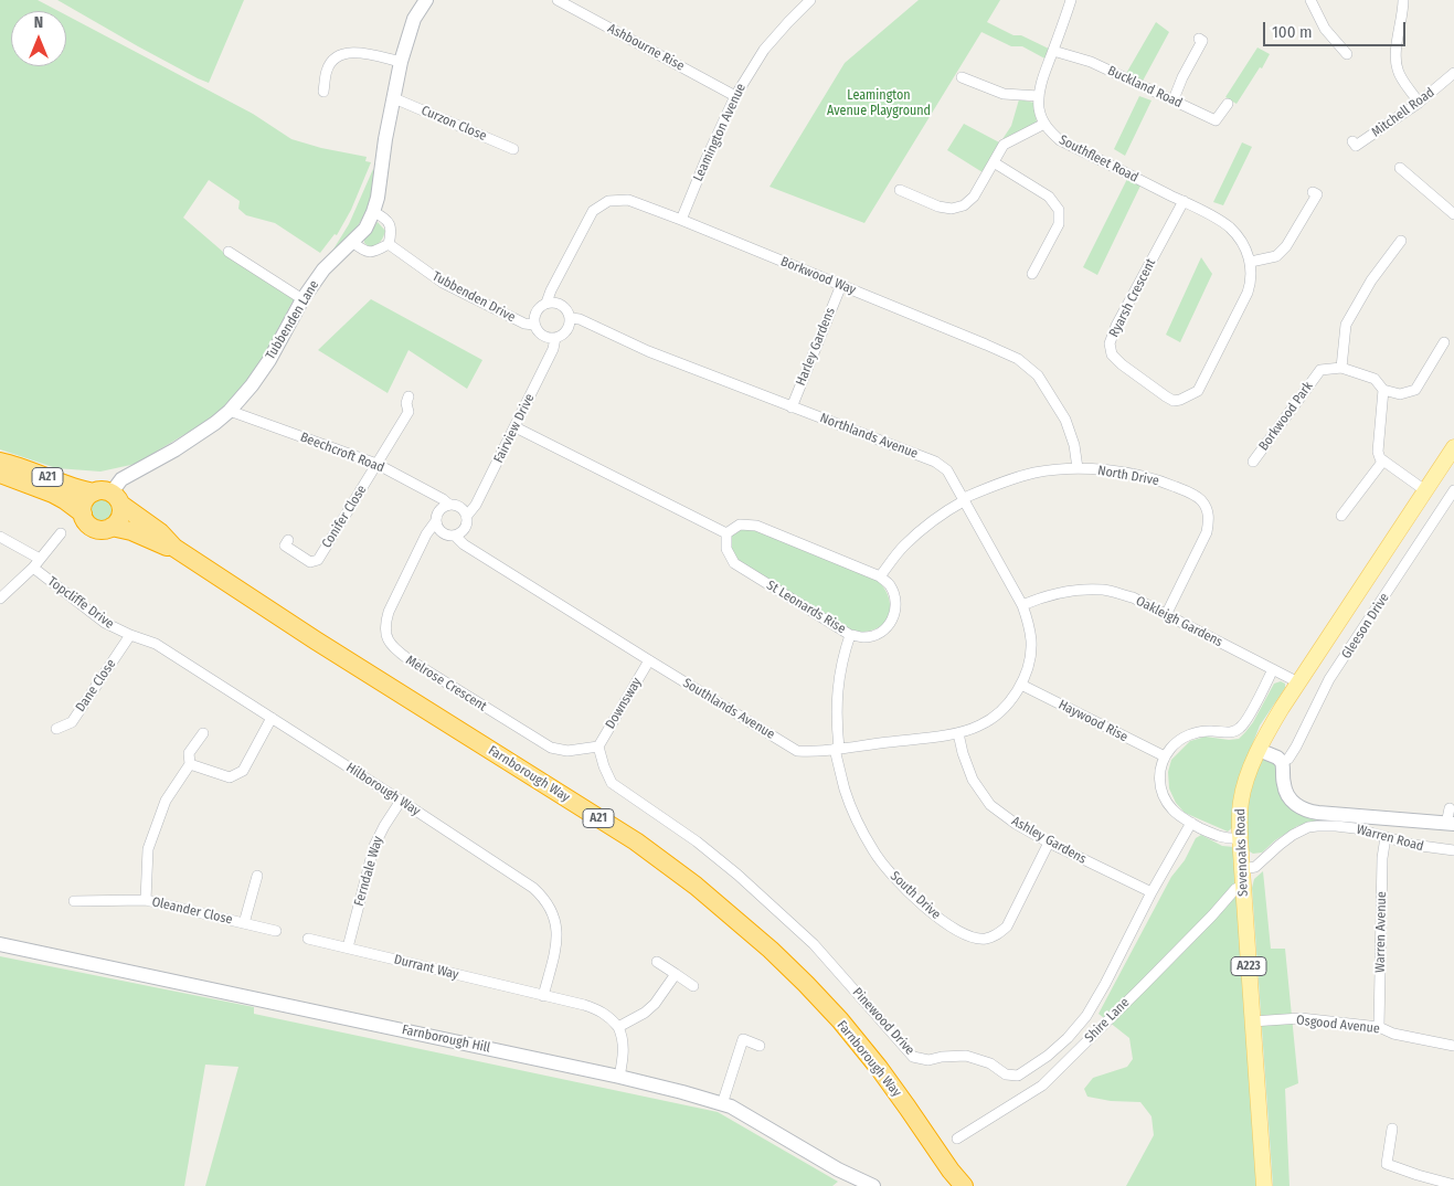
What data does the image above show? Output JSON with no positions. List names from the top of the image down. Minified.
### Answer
{"streets":{"highway":["A21","Farnborough Way"],"main road":["Tubbenden Lane","Warren Road","Sevenoaks Road","A223","Farnborough Hill"],"street":["Ashbourne Rise","Buckland Road","Mitchell Road","Curzon Close","Leamington Avenue","Southfleet Road","Borkwood Way","Tubbenden Drive","Ryarsh Crescent","Harley Gardens","Borkwood Park","Fairview Drive","Northlands Avenue","Beechcroft Road","North Drive","Conifer Close","Topcliffe Drive","St Leonards Rise","Oakleigh Gardens","Gleeson Drive","Melrose Crescent","Dane Close","Downsway","Southlands Avenue","Haywood Rise","Hilborough Way","Ashley Gardens","Ferndale Way","South Drive","Oleander Close","Warren Avenue","Durrant Way","Shire Lane","Pinewood Drive","Osgood Avenue"]},"crossings":[["Ashbourne Rise","Leamington Avenue"],["Curzon Close","Tubbenden Lane"],["Leamington Avenue","Borkwood Way"],["Southfleet Road","Ryarsh Crescent"],["Borkwood Way","Tubbenden Drive"],["Borkwood Way","Harley Gardens"],["Borkwood Way","Fairview Drive"],["Borkwood Way","Northlands Avenue"],["Borkwood Way","North Drive"],["Tubbenden Drive","Fairview Drive"],["Tubbenden Drive","Northlands Avenue"],["Tubbenden Lane","Beechcroft Road"],["Tubbenden Lane","A21"],["Tubbenden Lane","Farnborough Way"],["Harley Gardens","Northlands Avenue"],["Fairview Drive","Northlands Avenue"],["Fairview Drive","Beechcroft Road"],["Fairview Drive","Melrose Crescent"],["Fairview Drive","Southlands Avenue"],["Northlands Avenue","North Drive"],["Northlands Avenue","Oakleigh Gardens"],["Northlands Avenue","Southlands Avenue"],["Northlands Avenue","Haywood Rise"],["Beechcroft Road","Conifer Close"],["Beechcroft Road","Melrose Crescent"],["Beechcroft Road","Southlands Avenue"],["North Drive","St Leonards Rise"],["North Drive","Oakleigh Gardens"],["A21","Farnborough Way"],["Topcliffe Drive","Dane Close"],["Topcliffe Drive","Hilborough Way"],["St Leonards Rise","South Drive"],["Oakleigh Gardens","Sevenoaks Road"],["Gleeson Drive","Warren Road"],["Melrose Crescent","Downsway"],["Melrose Crescent","Southlands Avenue"],["Melrose Crescent","Pinewood Drive"],["Dane Close","Hilborough Way"],["Downsway","Southlands Avenue"],["Downsway","Pinewood Drive"],["Southlands Avenue","Haywood Rise"],["Southlands Avenue","Ashley Gardens"],["Southlands Avenue","South Drive"],["Hilborough Way","Ferndale Way"],["Hilborough Way","Durrant Way"],["Warren Road","Sevenoaks Road"],["Warren Road","Warren Avenue"],["Ashley Gardens","South Drive"],["Ashley Gardens","Pinewood Drive"],["Sevenoaks Road","Shire Lane"],["Sevenoaks Road","Osgood Avenue"],["Ferndale Way","Durrant Way"],["Warren Avenue","Osgood Avenue"]],"parks":["Leamington Avenue Playground"],"scale_bar":"100 m","north":"top"}
